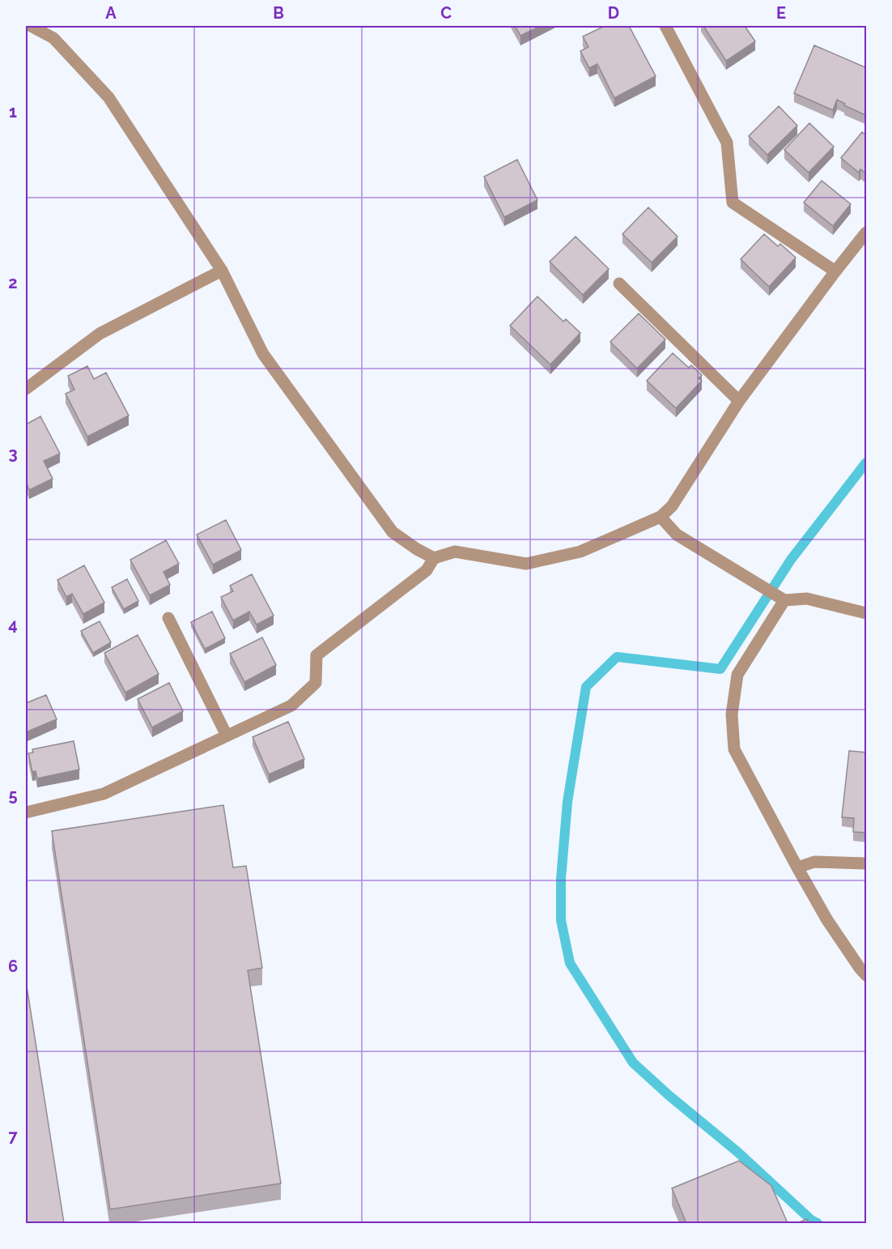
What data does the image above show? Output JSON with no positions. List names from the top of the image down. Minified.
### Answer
{"grid":{"columns":["A","B","C","D","E"],"rows":["1","2","3","4","5","6","7"]}}
